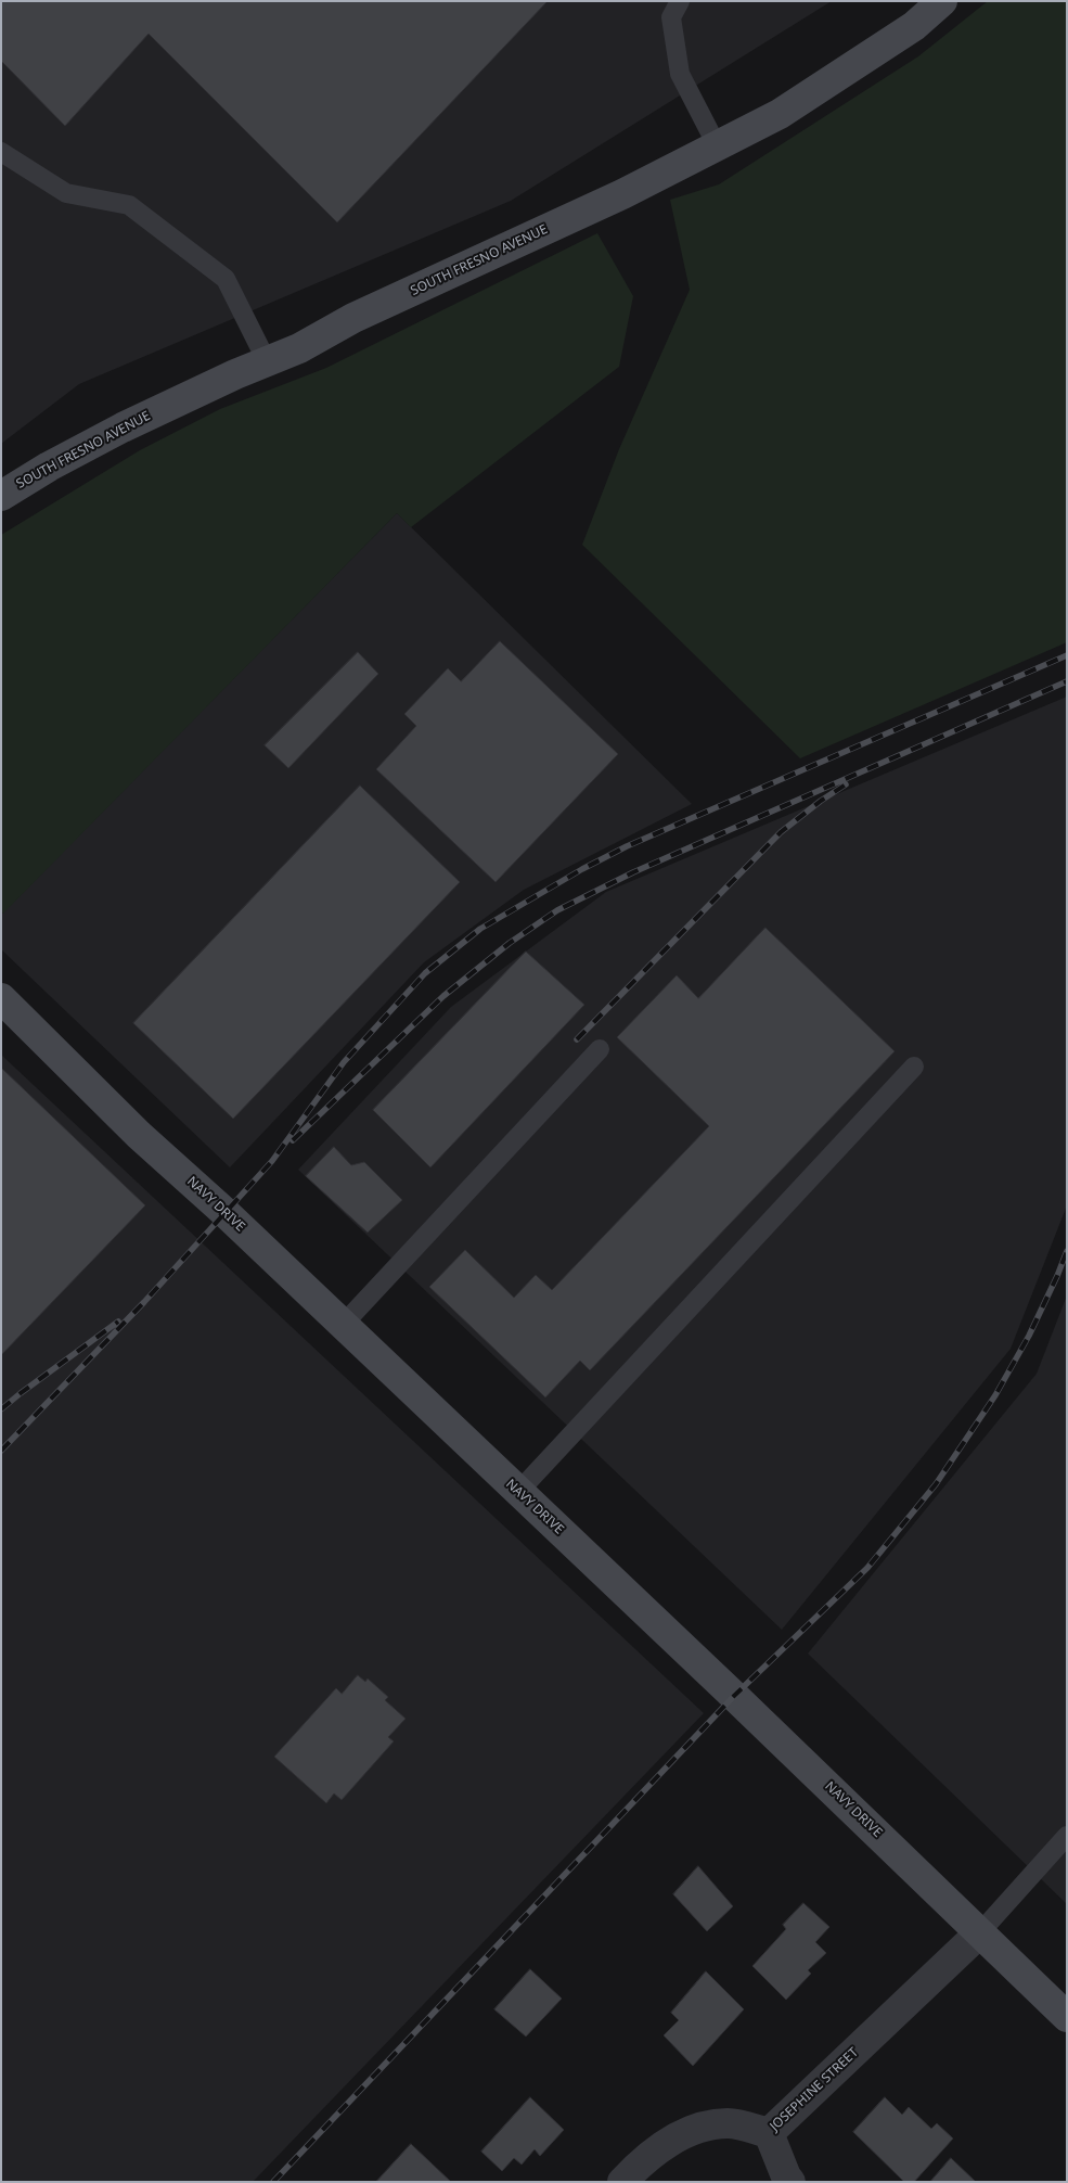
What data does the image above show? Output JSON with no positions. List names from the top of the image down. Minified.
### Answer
{"streets":{"street":["SOUTH FRESNO AVENUE","NAVY DRIVE","JOSEPHINE STREET"]},"crossings":[["NAVY DRIVE","JOSEPHINE STREET"]]}
